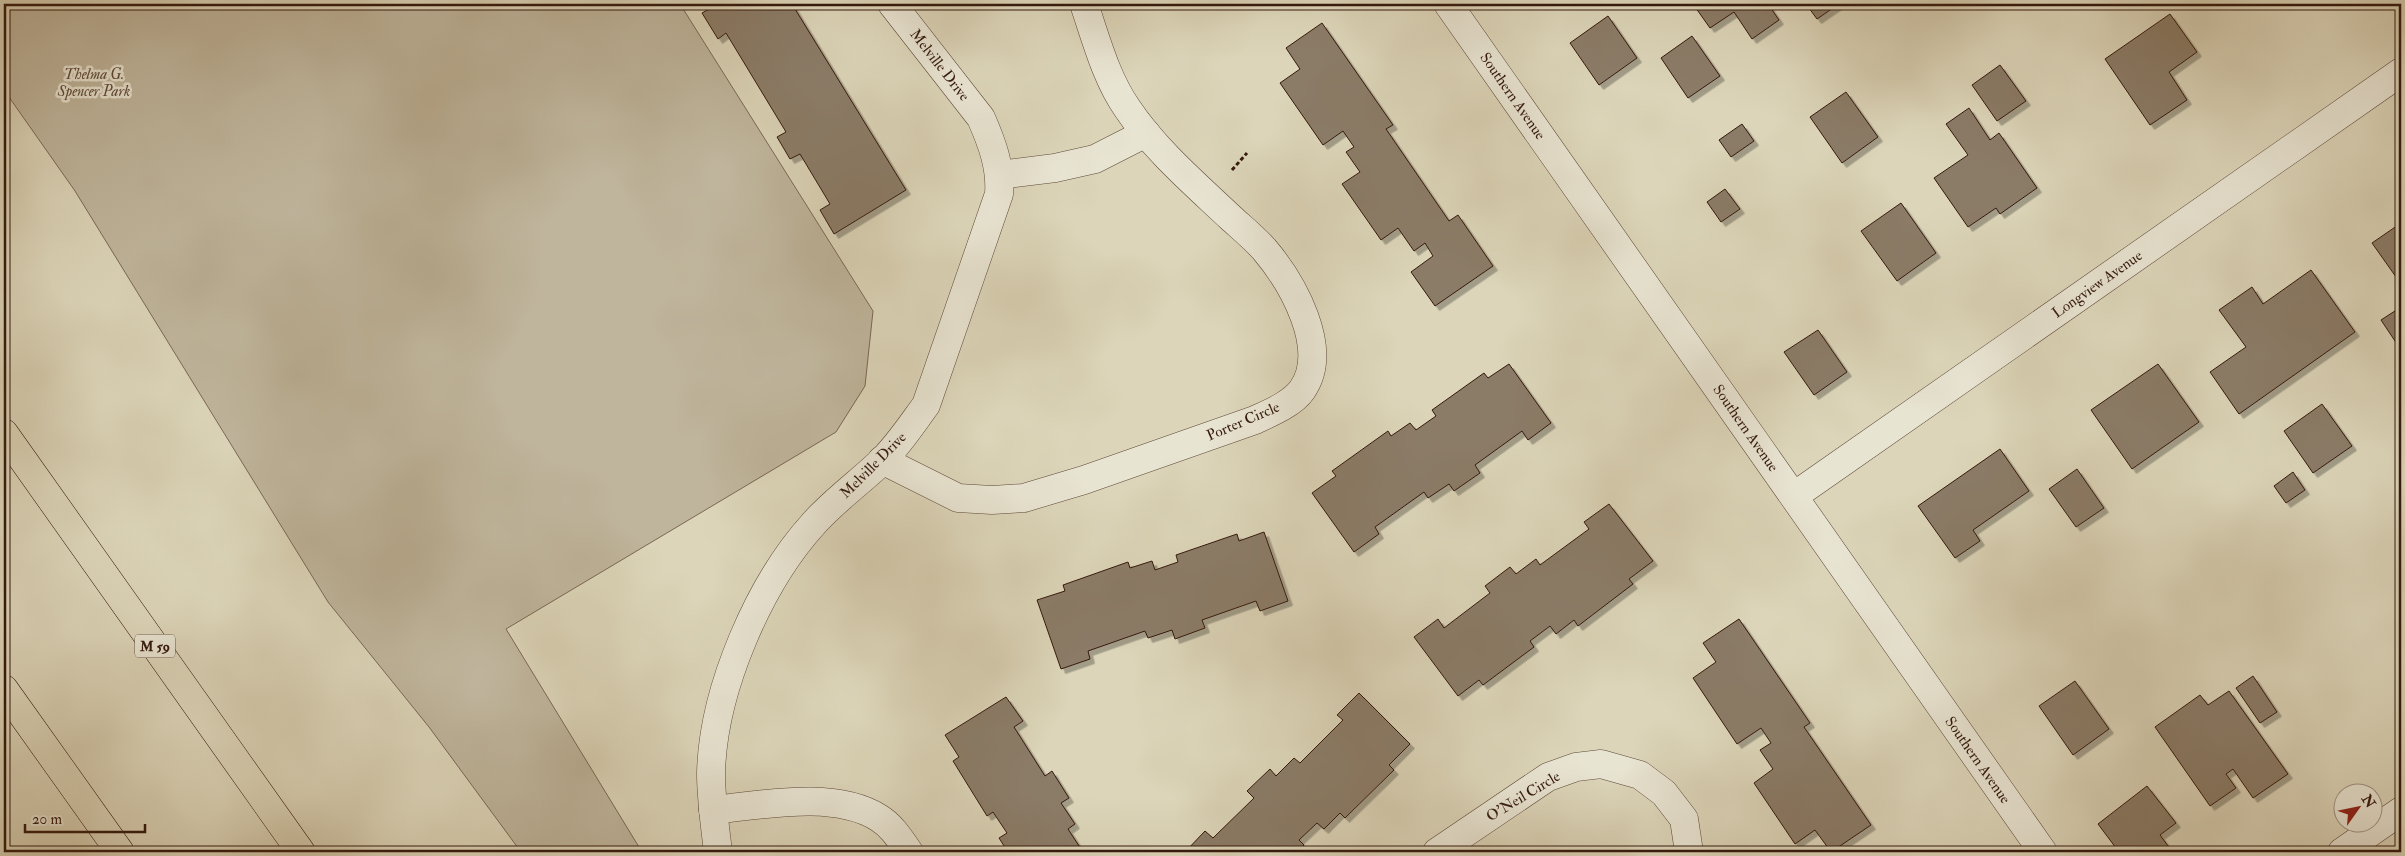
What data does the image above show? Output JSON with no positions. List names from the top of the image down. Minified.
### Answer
{"streets":{"highway":["M 59"],"street":["Melville Drive","Southern Avenue","Longview Avenue","Porter Circle","O'Neil Circle"]},"crossings":[["Melville Drive","Porter Circle"],["Southern Avenue","Longview Avenue"]],"parks":["Thelma G. Spencer Park"],"scale_bar":"20 m","north":"top right"}
